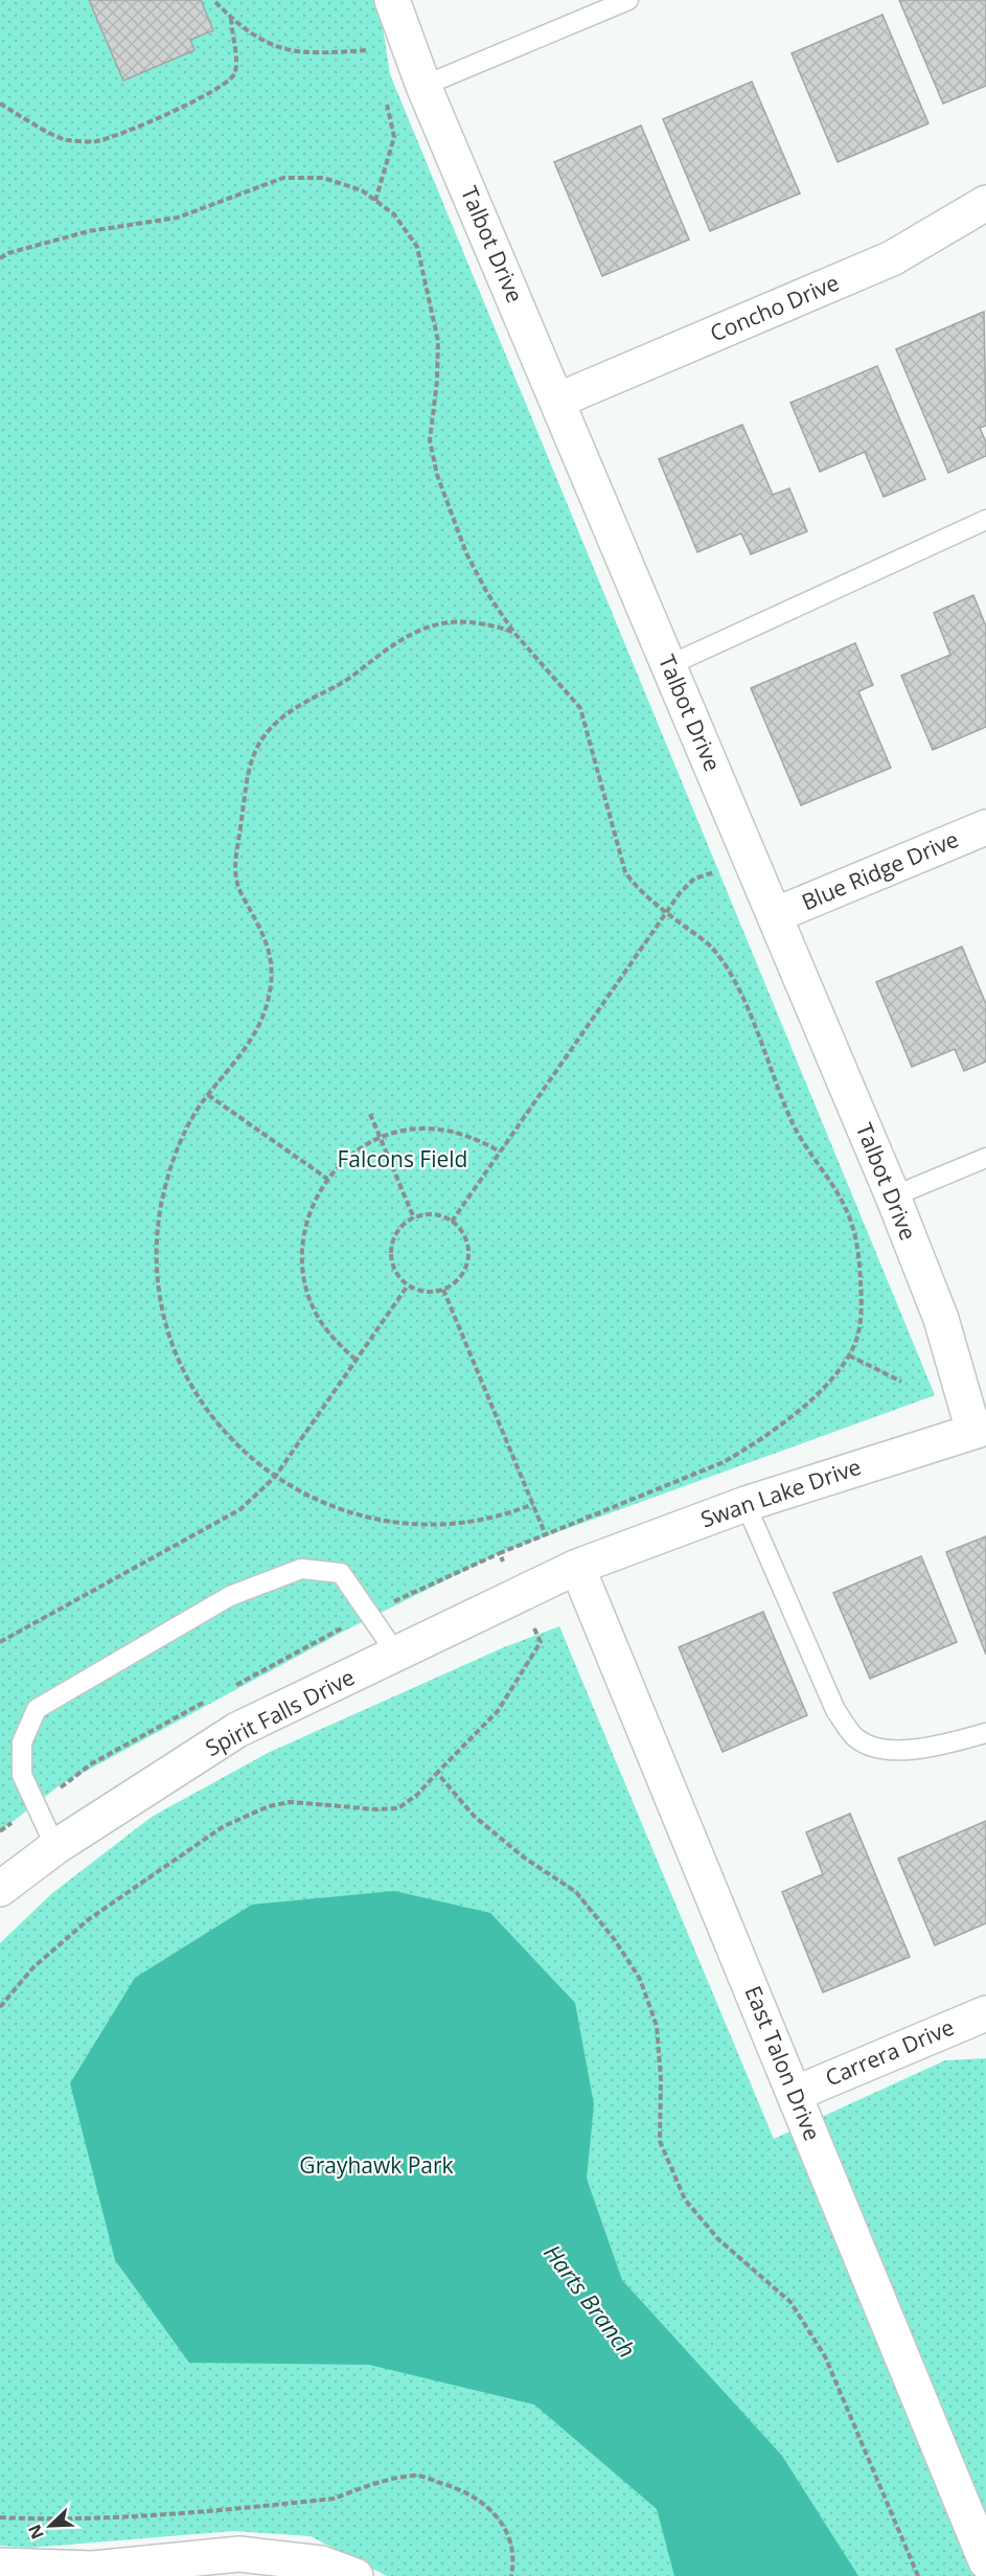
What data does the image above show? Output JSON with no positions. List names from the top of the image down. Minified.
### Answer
{"streets":{"street":["Talbot Drive","Concho Drive","Blue Ridge Drive","Swan Lake Drive","Spirit Falls Drive","Carrera Drive","East Talon Drive"]},"crossings":[["Talbot Drive","Concho Drive"],["Talbot Drive","Blue Ridge Drive"],["Talbot Drive","Swan Lake Drive"],["Swan Lake Drive","Spirit Falls Drive"],["Swan Lake Drive","East Talon Drive"],["Spirit Falls Drive","East Talon Drive"],["Carrera Drive","East Talon Drive"]],"water":["Harts Branch"],"parks":["Falcons Field","Grayhawk Park"],"north":"bottom left"}
